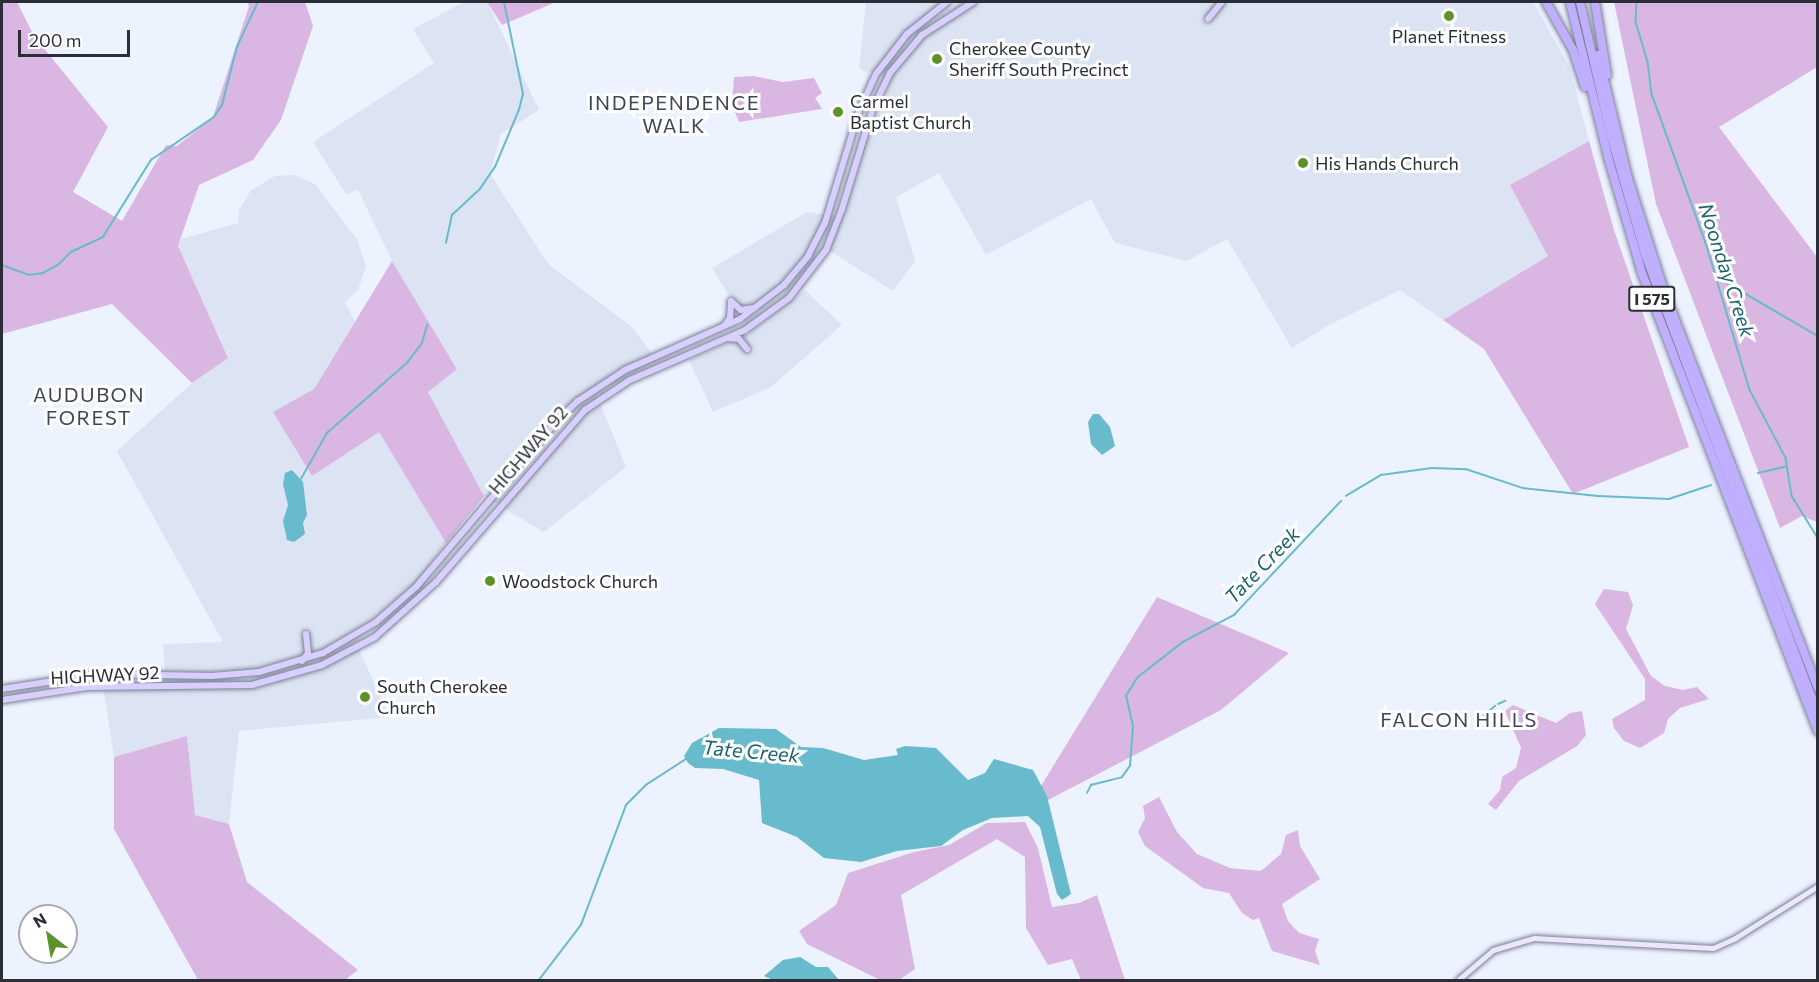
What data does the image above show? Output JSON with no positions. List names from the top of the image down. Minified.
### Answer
{"streets":{"highway":["I 575"],"main road":["HIGHWAY 92"]},"districts":["INDEPENDENCE WALK","AUDUBON FOREST","FALCON HILLS"],"water":["Noonday Creek","Tate Creek"],"places":["Planet Fitness","Cherokee County Sheriff South Precinct","Carmel Baptist Church","His Hands Church","Woodstock Church","South Cherokee Church"],"scale_bar":"200 m","north":"top left"}
